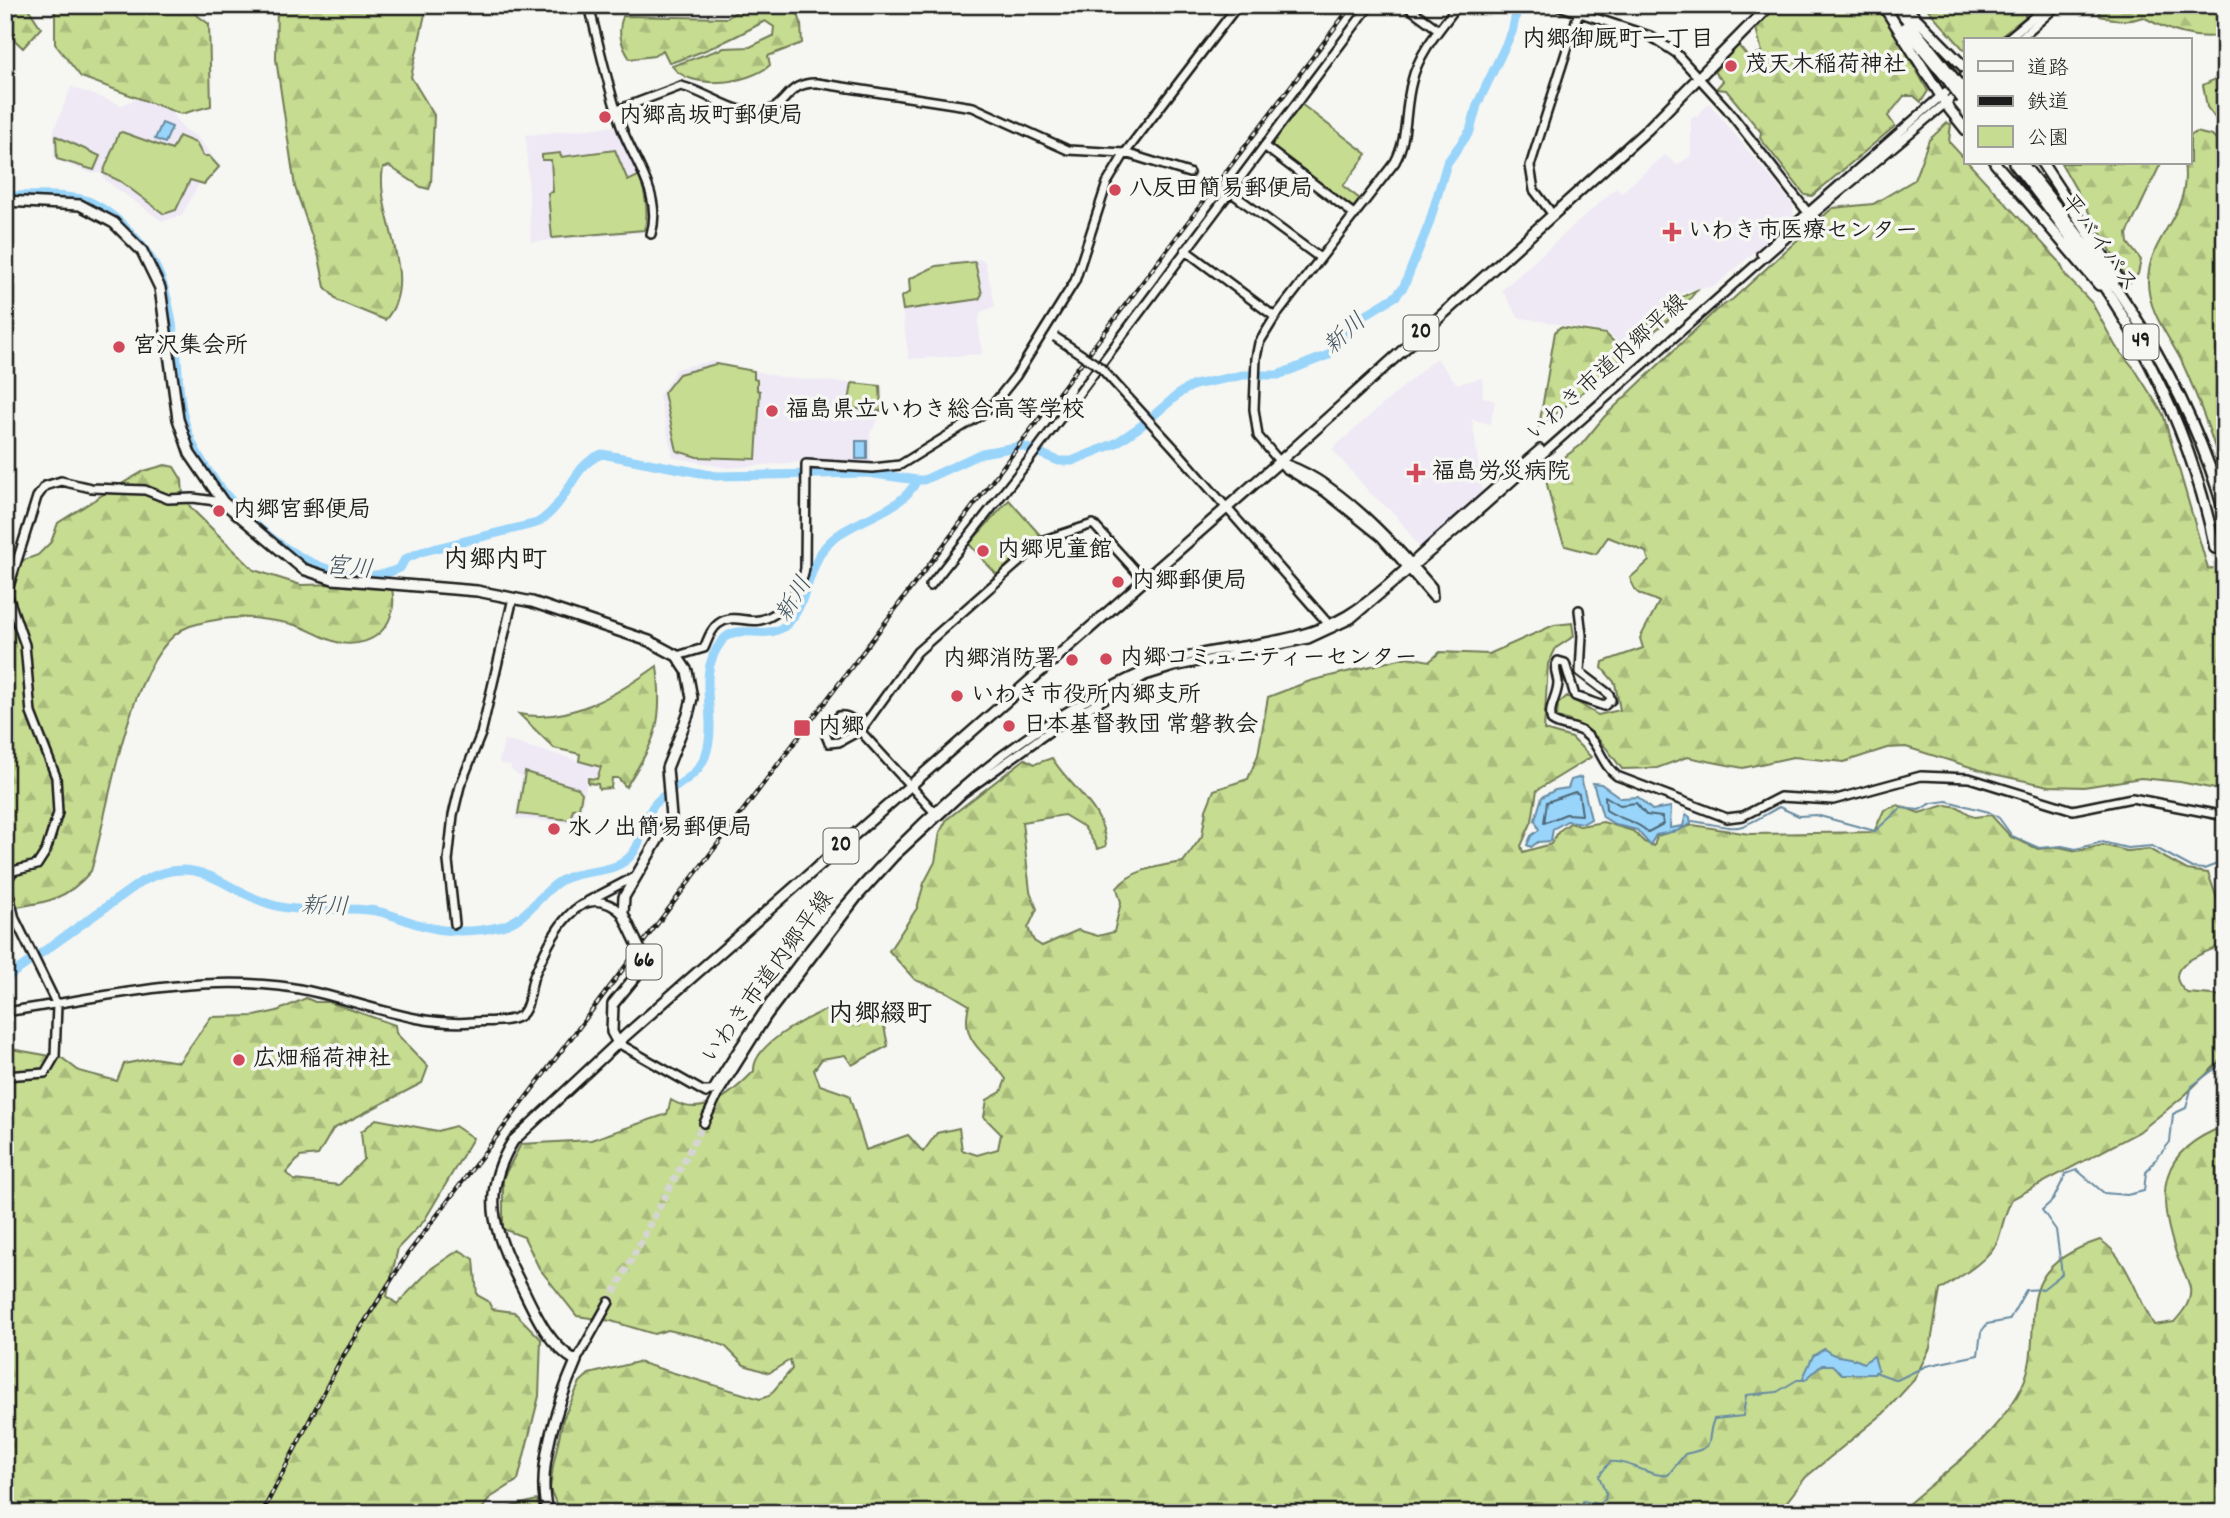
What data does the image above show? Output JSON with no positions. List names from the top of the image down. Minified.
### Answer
{"streets":{"main road":["平バイパス","20","49","66"],"street":["いわき市道内郷平線"]},"crossings":[["20","66"]],"districts":["内郷御厩町一丁目","内郷内町","内郷綴町"],"water":["新川","宮川"],"places":{"other":["茂天木稲荷神社","内郷高坂町郵便局","八反田簡易郵便局","宮沢集会所","福島県立いわき総合高等学校","内郷宮郵便局","内郷児童館","内郷郵便局","内郷コミュニティーセンター","内郷消防署","いわき市役所内郷支所","日本基督教団 常磐教会","水ノ出簡易郵便局","広畑稲荷神社"],"health":["いわき市医療センター","福島労災病院"],"transit":["内郷"]},"legend":["道路","鉄道","公園"]}
